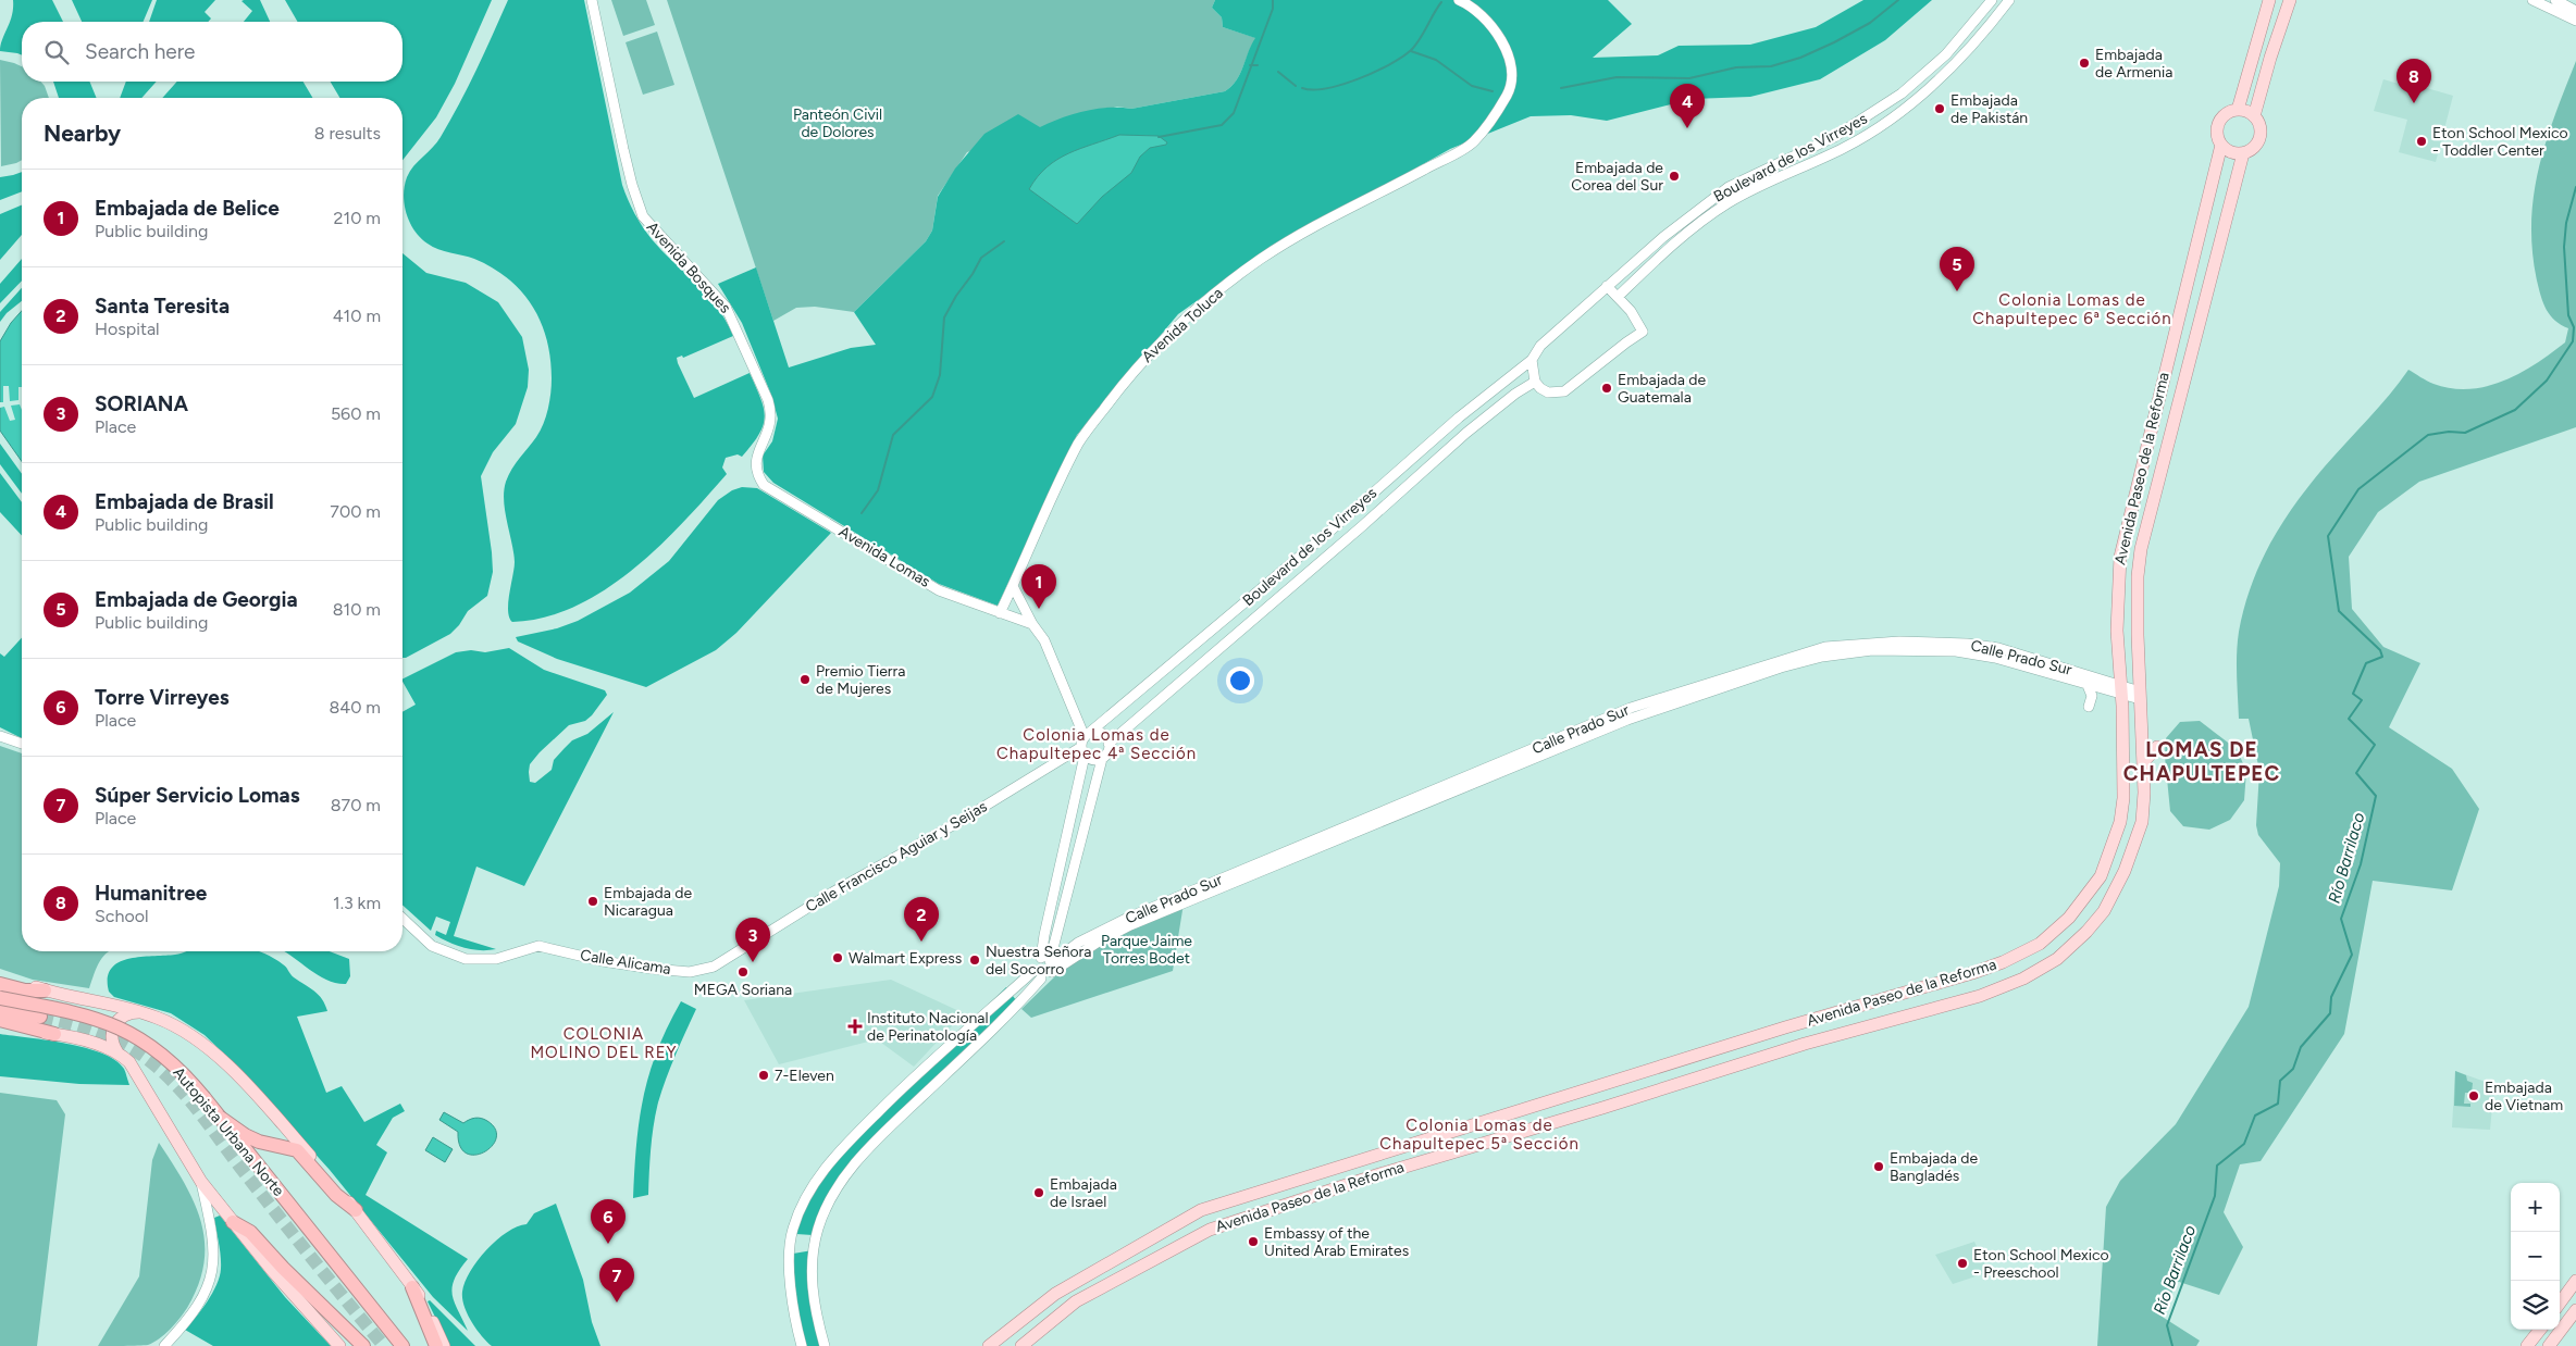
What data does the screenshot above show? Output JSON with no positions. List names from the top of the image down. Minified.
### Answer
{"streets":{"highway":["Autopista Urbana Norte"],"main road":["Avenida Paseo de la Reforma"],"street":["Boulevard de los Virreyes","Avenida Bosques","Avenida Toluca","Avenida Lomas","Calle Prado Sur","Calle Francisco Aguiar y Seijas","Calle Alicama"]},"crossings":[["Boulevard de los Virreyes","Calle Francisco Aguiar y Seijas"],["Avenida Bosques","Avenida Lomas"],["Avenida Toluca","Avenida Lomas"],["Avenida Paseo de la Reforma","Calle Prado Sur"],["Calle Francisco Aguiar y Seijas","Calle Alicama"]],"districts":["Colonia Lomas de Chapultepec 6ª Sección","Colonia Lomas de Chapultepec 4ª Sección","LOMAS DE CHAPULTEPEC","COLONIA MOLINO DEL REY","Colonia Lomas de Chapultepec 5ª Sección"],"water":["Río Barrilaco"],"parks":["Panteón Civil de Dolores","Parque Jaime Torres Bodet"],"places":{"other":["Embajada de Armenia","Embajada de Pakistán","Eton School Mexico - Toddler Center","Embajada de Corea del Sur","Embajada de Guatemala","Premio Tierra de Mujeres","Embajada de Nicaragua","Walmart Express","Nuestra Señora del Socorro","MEGA Soriana","7-Eleven","Embajada de Vietnam","Embajada de Bangladés","Embajada de Israel","Embassy of the United Arab Emirates","Eton School Mexico - Preeschool"],"health":["Instituto Nacional de Perinatología"]},"page":{"search":"Search here","pins":["8","4","5","1","2","3","6","7"],"heading":["Nearby","8 results"],"list":[{"mark":"1","name":"Embajada de Belice","note":"Public building","value":"210 m"},{"mark":"2","name":"Santa Teresita","note":"Hospital","value":"410 m"},{"mark":"3","name":"SORIANA","note":"Place","value":"560 m"},{"mark":"4","name":"Embajada de Brasil","note":"Public building","value":"700 m"},{"mark":"5","name":"Embajada de Georgia","note":"Public building","value":"810 m"},{"mark":"6","name":"Torre Virreyes","note":"Place","value":"840 m"},{"mark":"7","name":"Súper Servicio Lomas","note":"Place","value":"870 m"},{"mark":"8","name":"Humanitree","note":"School","value":"1.3 km"}],"map_buttons":["+","−"]}}
